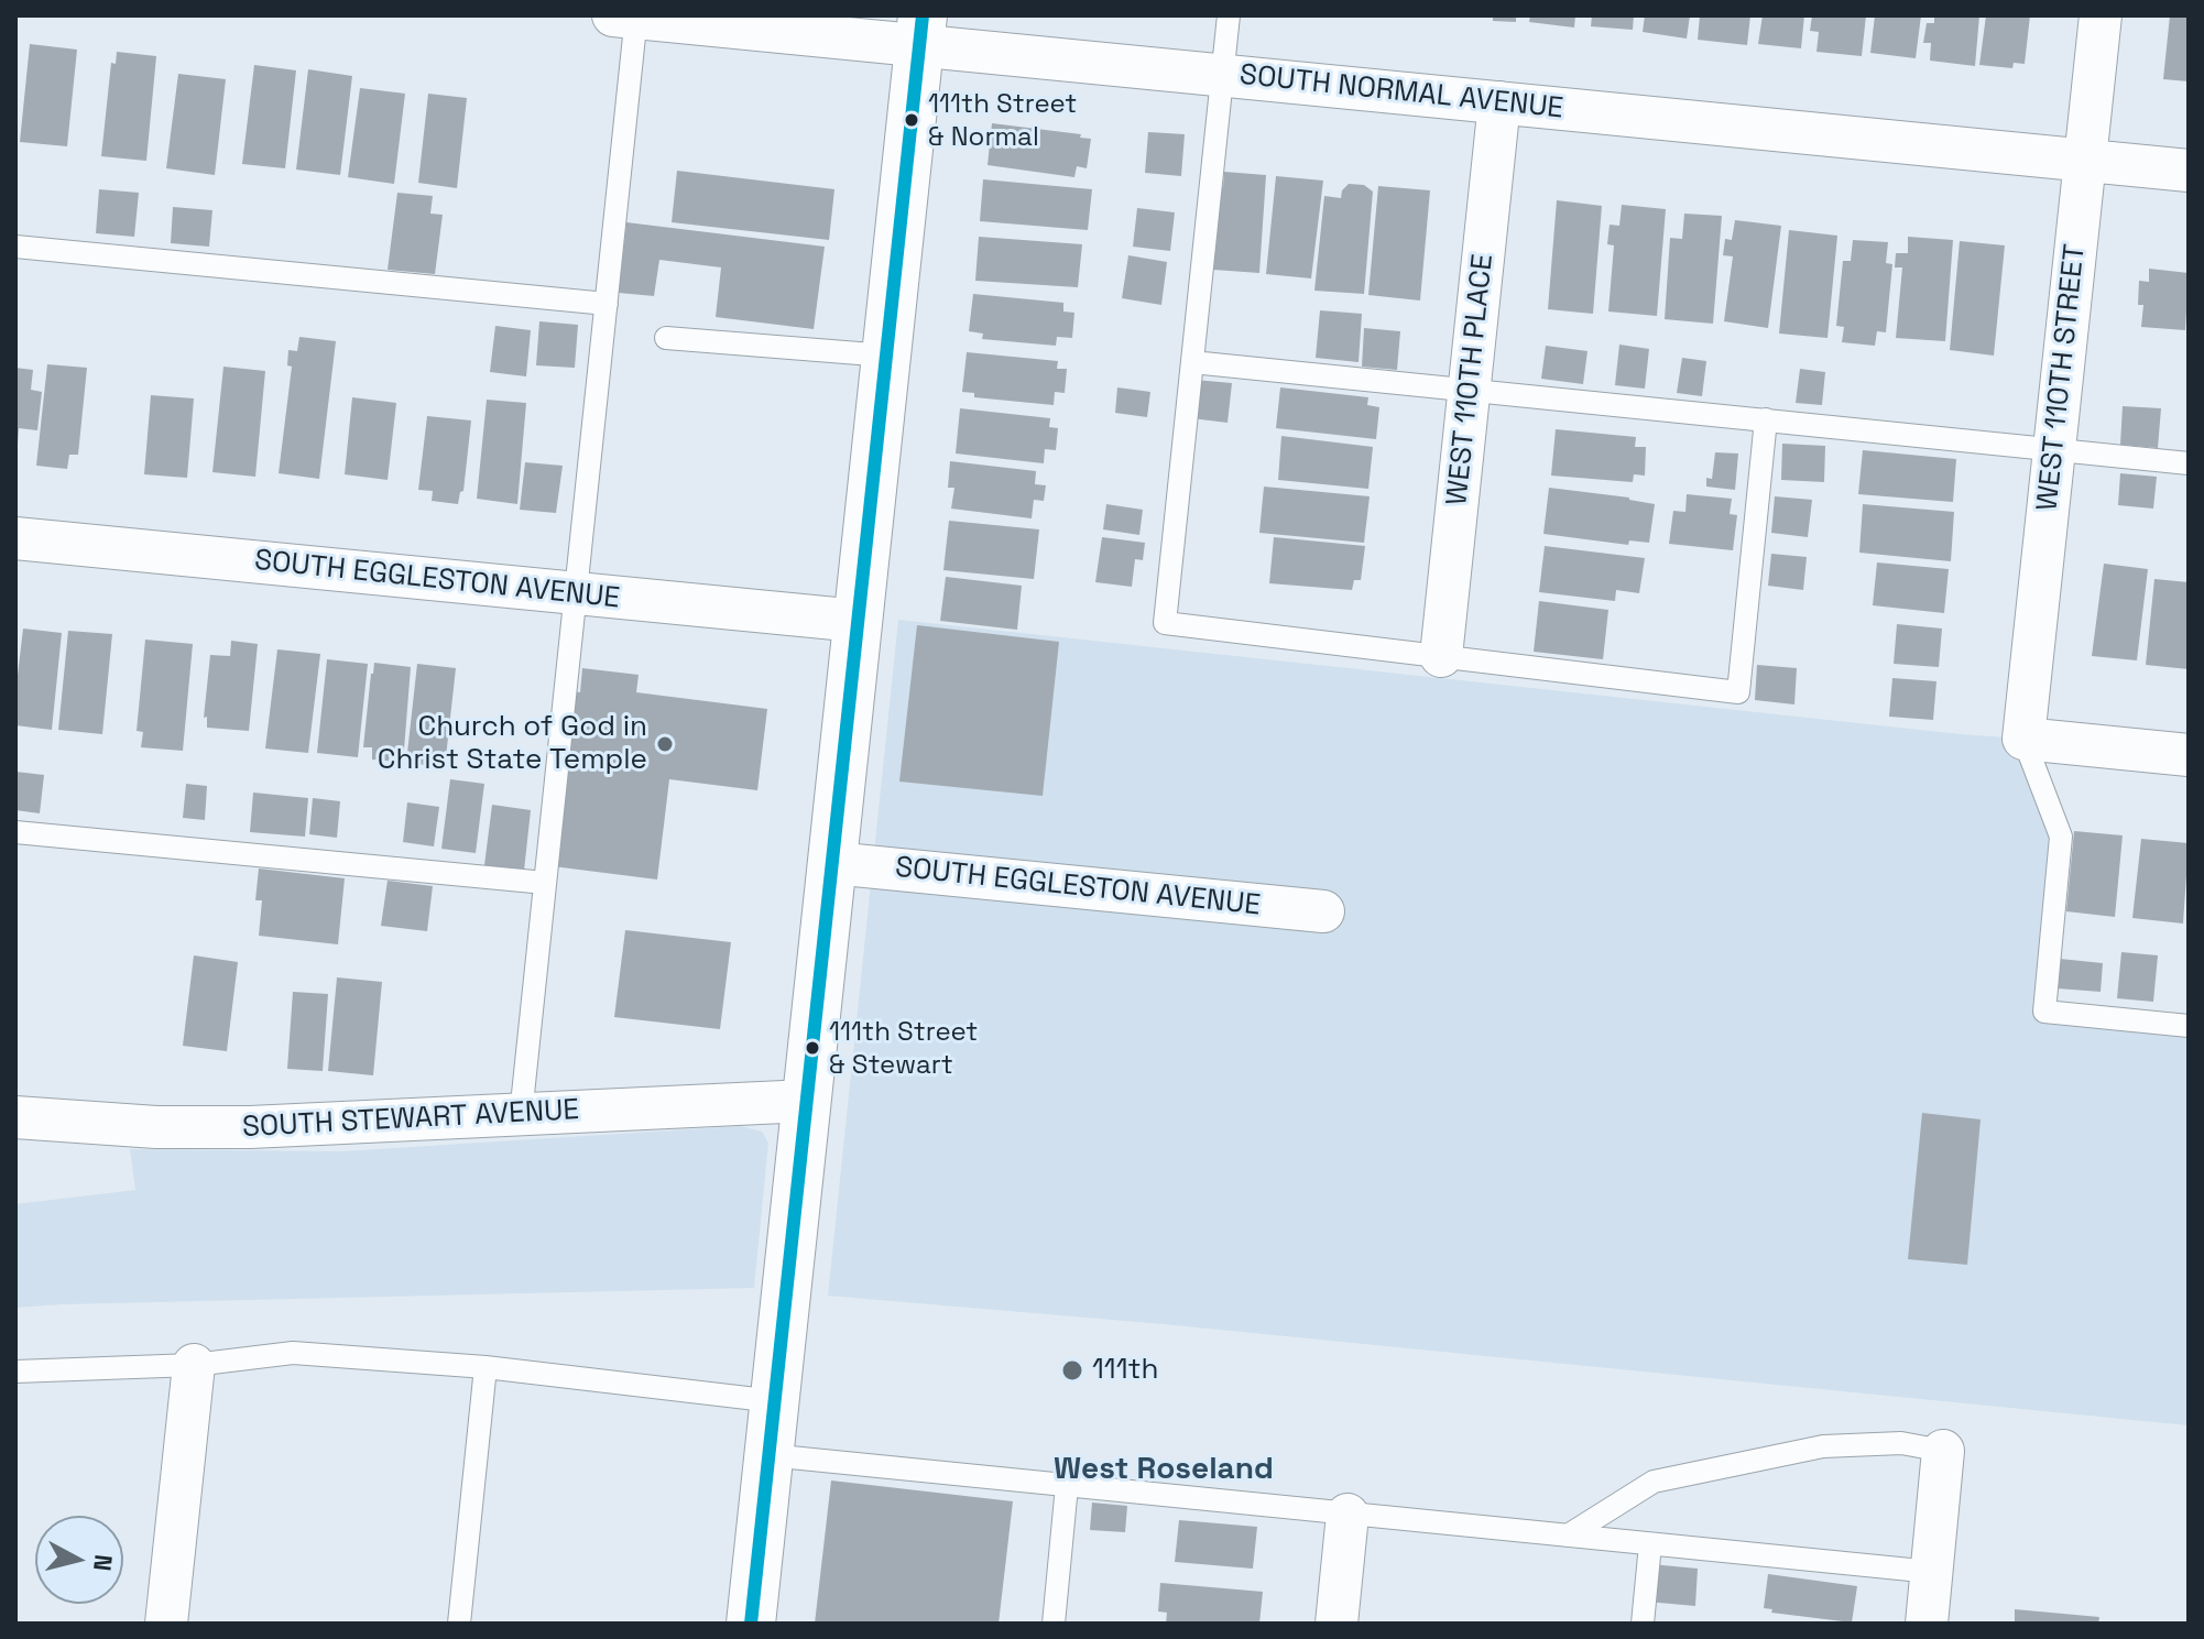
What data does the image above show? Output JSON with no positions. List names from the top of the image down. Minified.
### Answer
{"streets":{"street":["SOUTH NORMAL AVENUE","WEST 110TH STREET","WEST 110TH PLACE","SOUTH EGGLESTON AVENUE","SOUTH STEWART AVENUE"]},"crossings":[["SOUTH NORMAL AVENUE","WEST 110TH STREET"],["SOUTH NORMAL AVENUE","WEST 110TH PLACE"]],"districts":["West Roseland"],"places":["111th Street & Normal","Church of God in Christ State Temple","111th Street & Stewart","111th"],"north":"right"}
